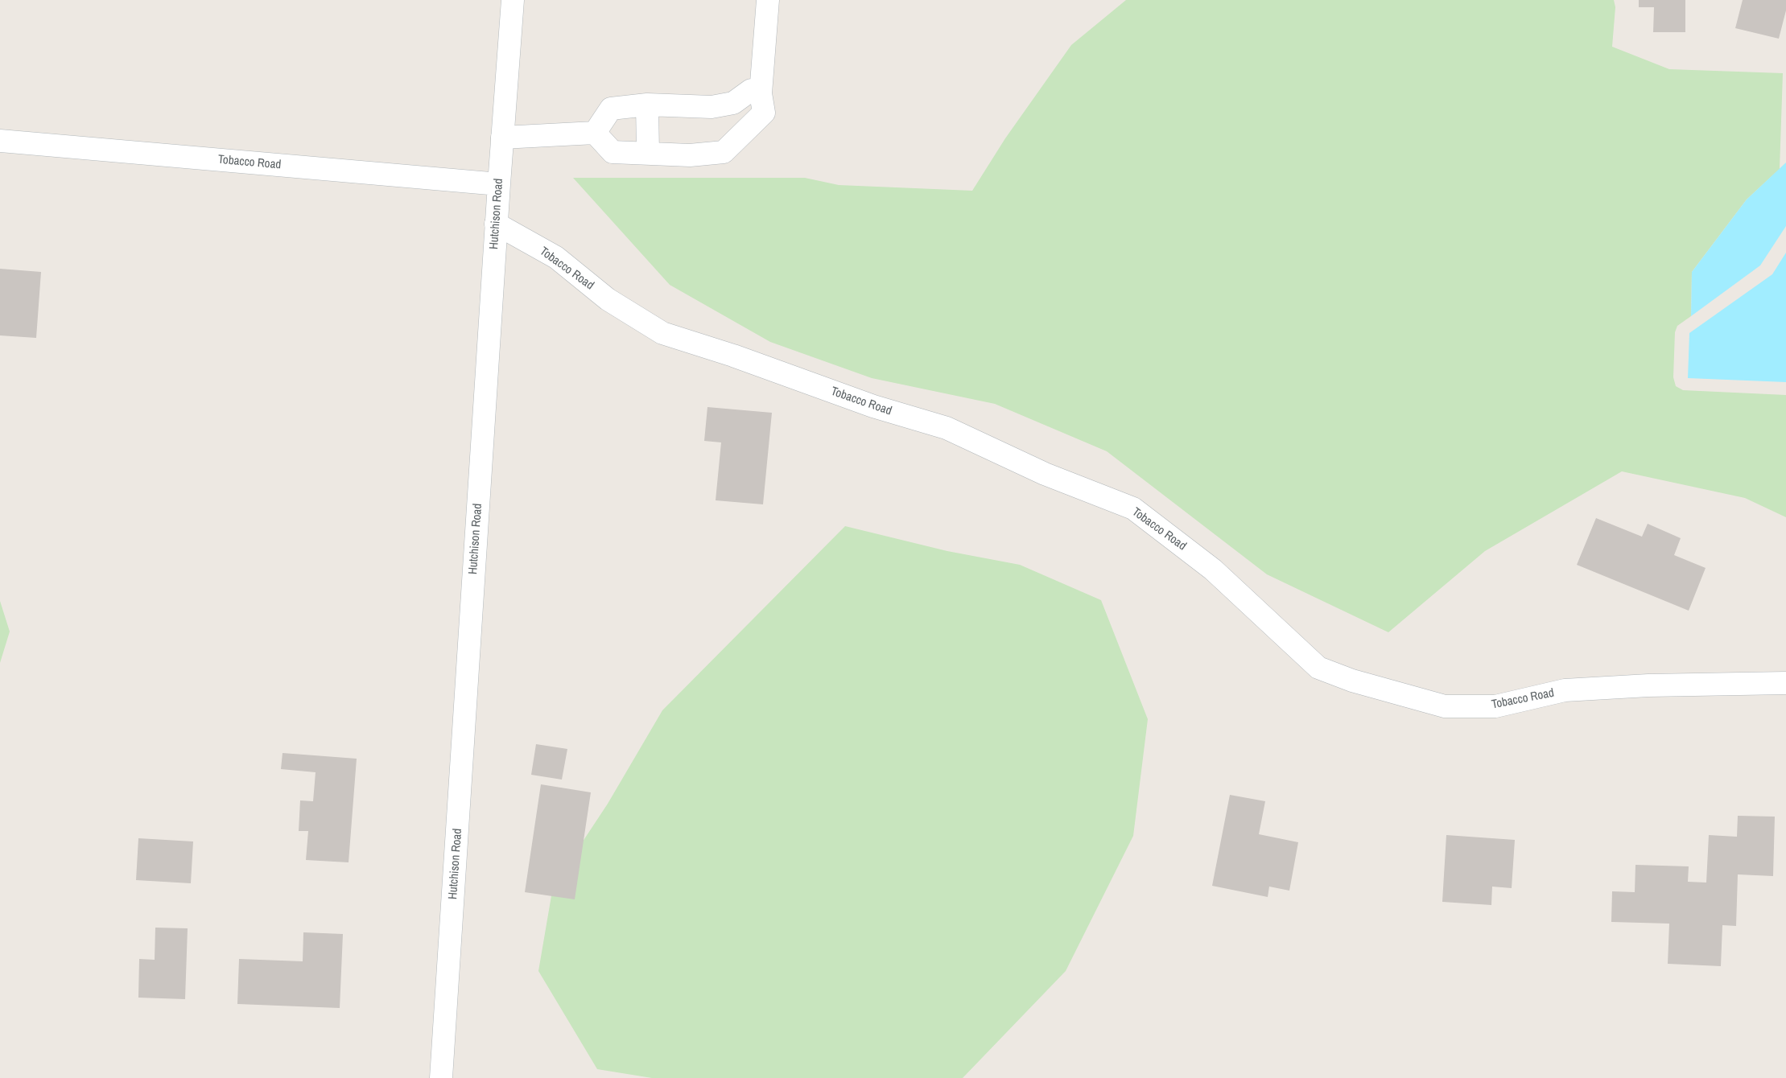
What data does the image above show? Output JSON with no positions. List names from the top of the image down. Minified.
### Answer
{"streets":{"street":["Tobacco Road","Hutchison Road"]},"crossings":[["Tobacco Road","Hutchison Road"]]}
